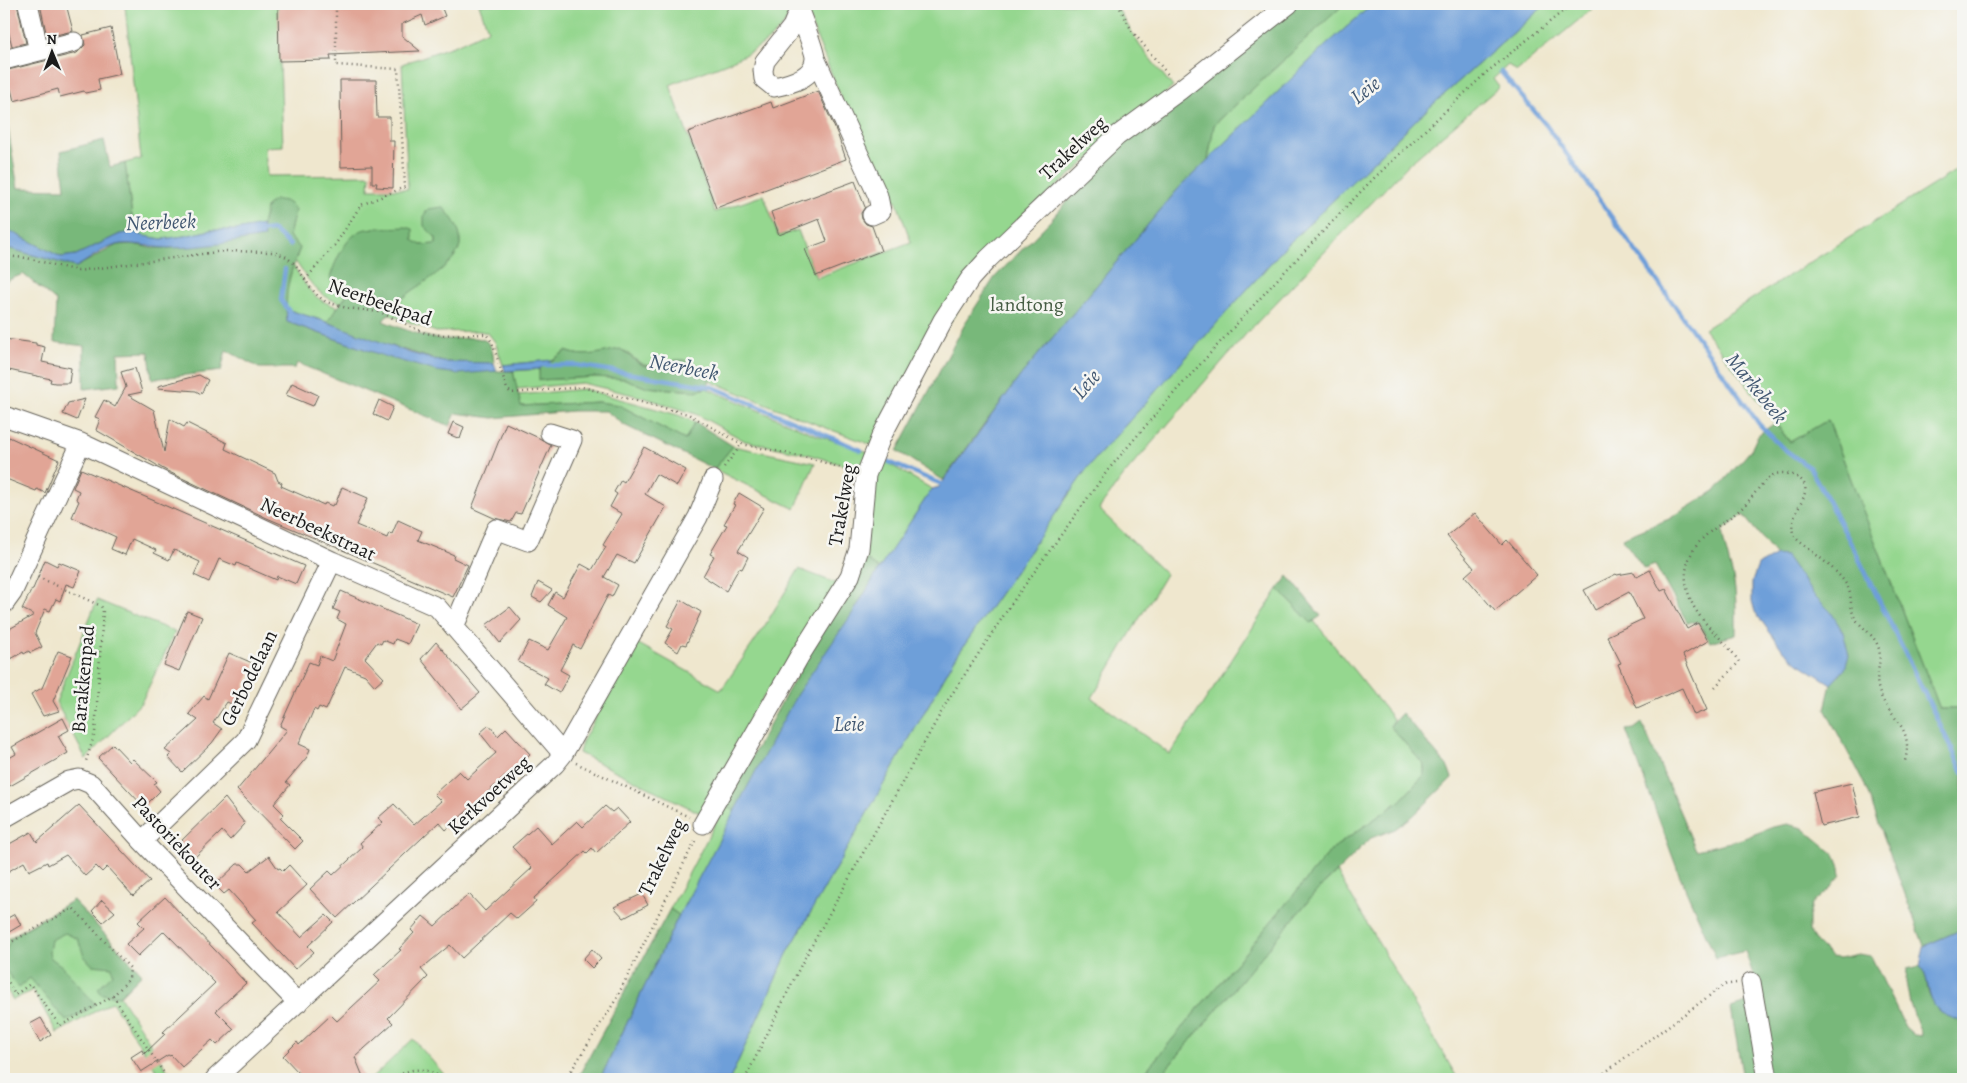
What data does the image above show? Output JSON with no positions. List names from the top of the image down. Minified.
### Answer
{"streets":{"street":["Trakelweg","Neerbeekstraat","Gerbodelaan","Kerkvoetweg","Pastoriekouter"],"path":["Neerbeekpad","Barakkenpad"]},"crossings":[["Trakelweg","Neerbeekpad"],["Neerbeekstraat","Gerbodelaan"],["Neerbeekstraat","Kerkvoetweg"],["Gerbodelaan","Pastoriekouter"],["Barakkenpad","Pastoriekouter"],["Kerkvoetweg","Pastoriekouter"]],"water":["Leie","Neerbeek","Markebeek"],"parks":["landtong"],"north":"top"}
